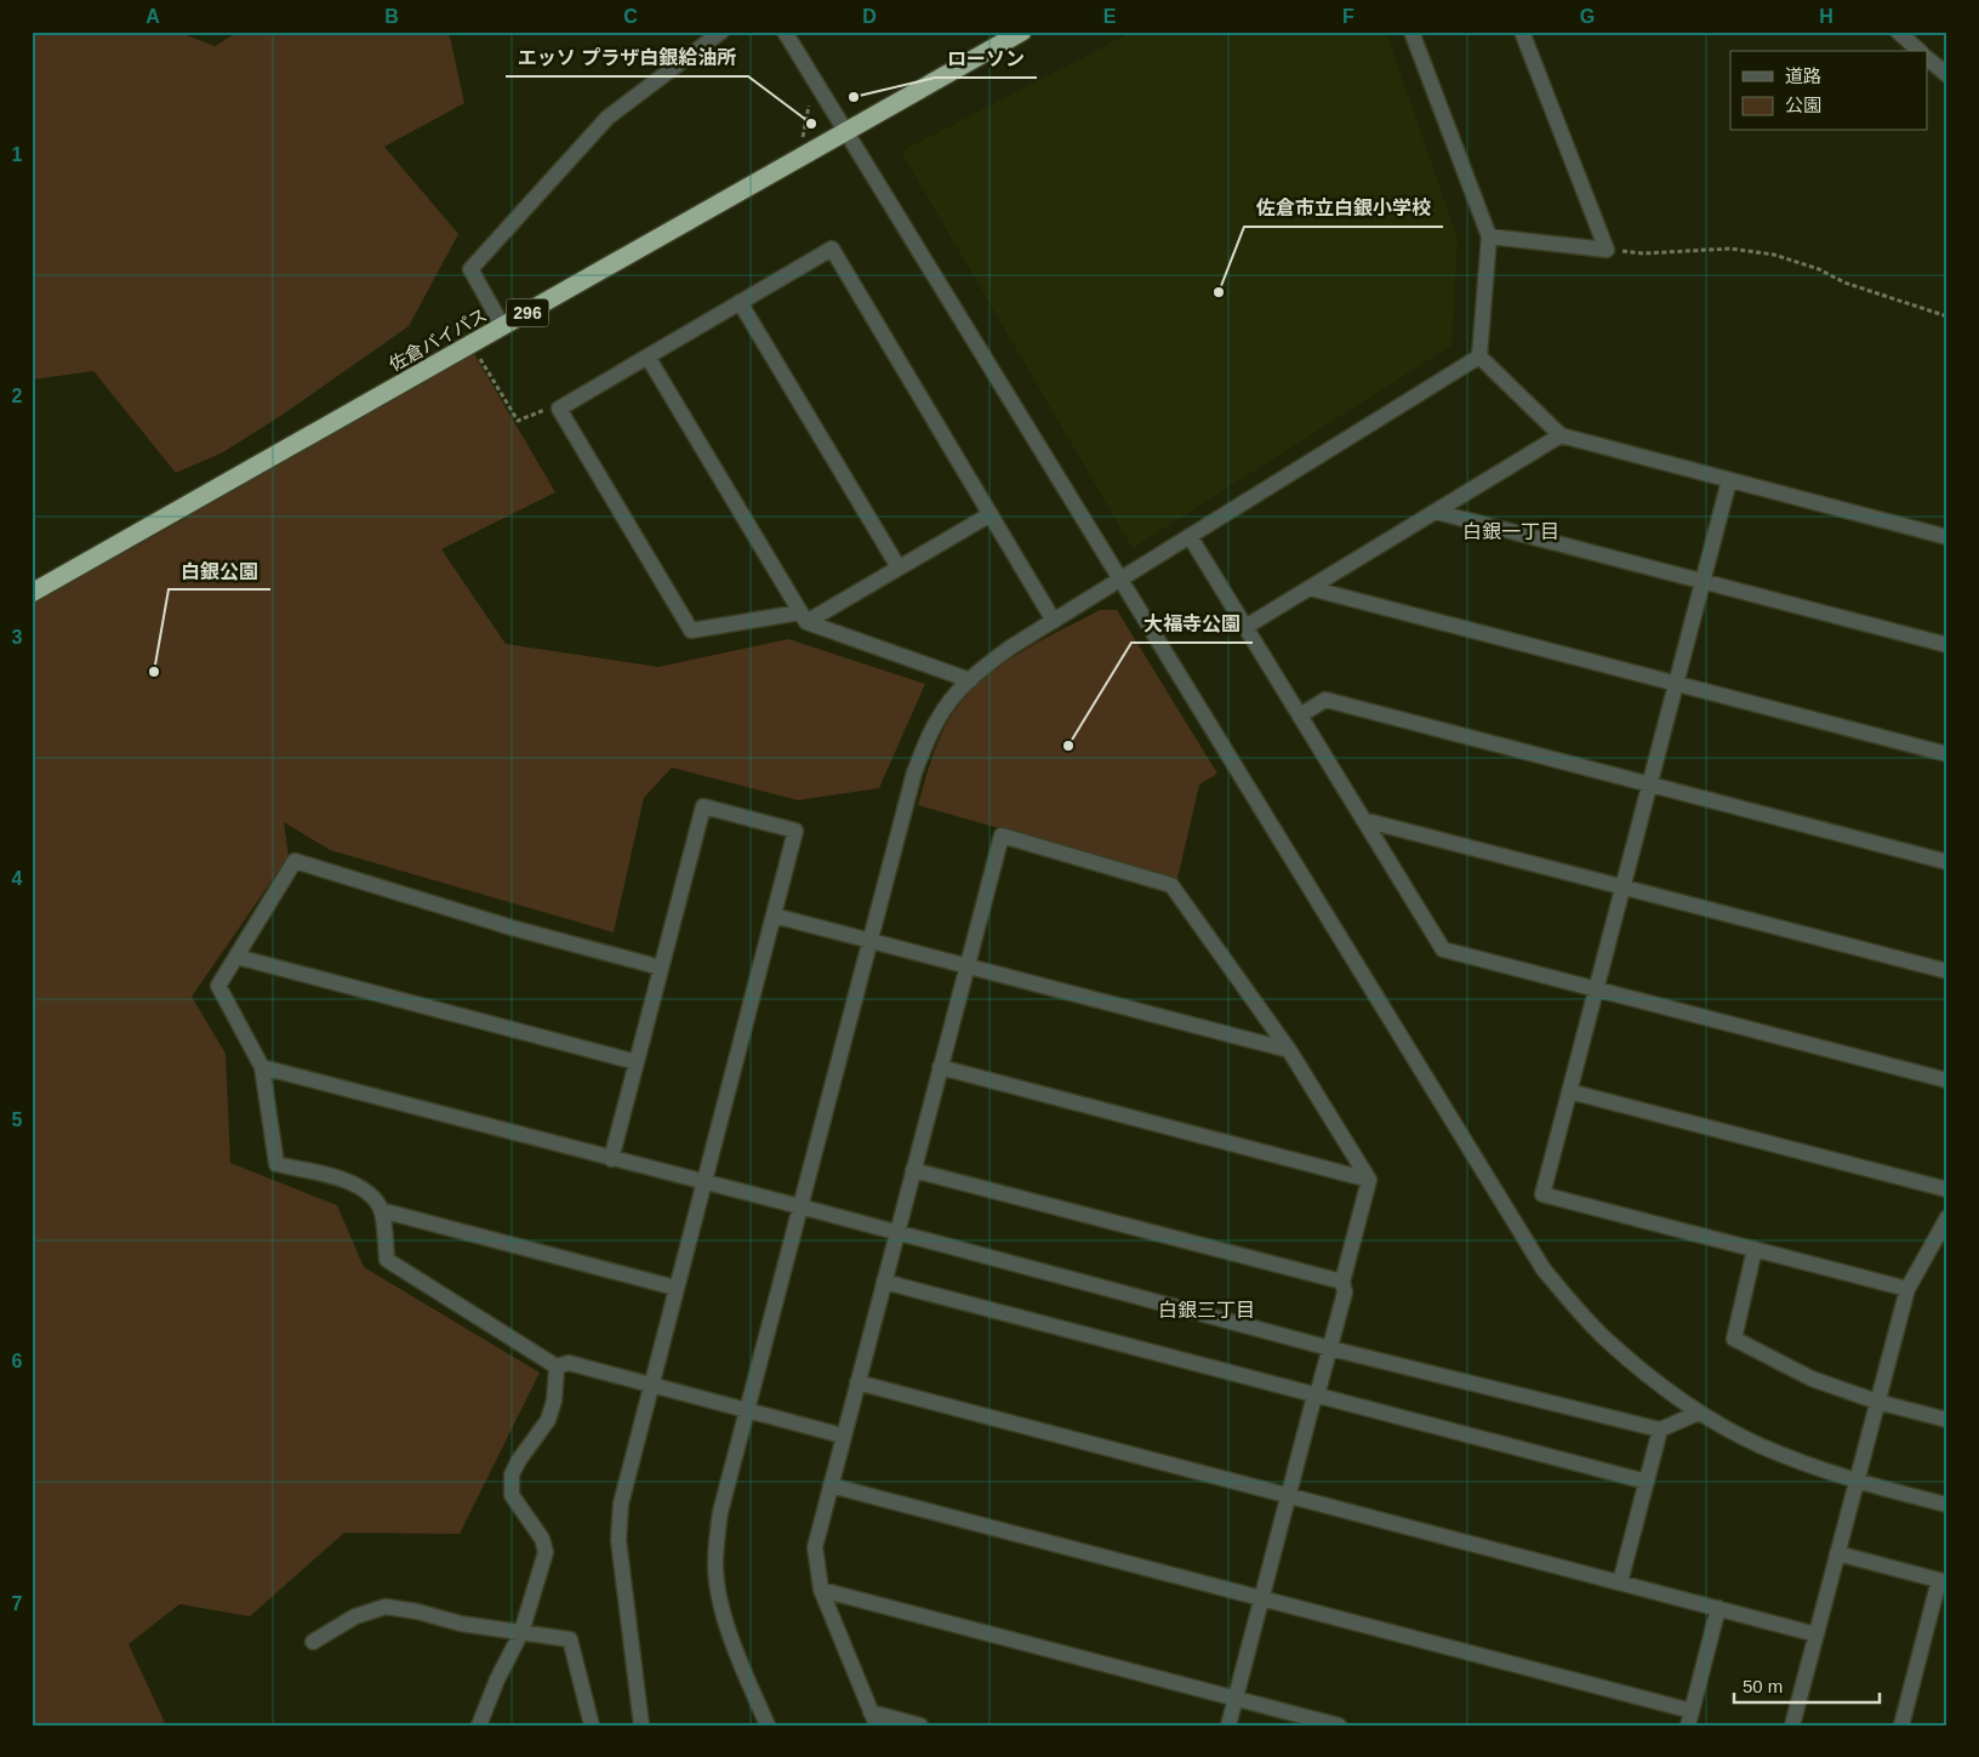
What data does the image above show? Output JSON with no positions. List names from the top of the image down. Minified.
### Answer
{"streets":{"highway":["296","佐倉バイパス"]},"districts":["白銀一丁目","白銀三丁目"],"places":["ローソン","エッソ プラザ白銀給油所","佐倉市立白銀小学校","白銀公園","大福寺公園"],"legend":["道路","公園"],"scale_bar":"50 m","grid":{"columns":["A","B","C","D","E","F","G","H"],"rows":["1","2","3","4","5","6","7"]}}
